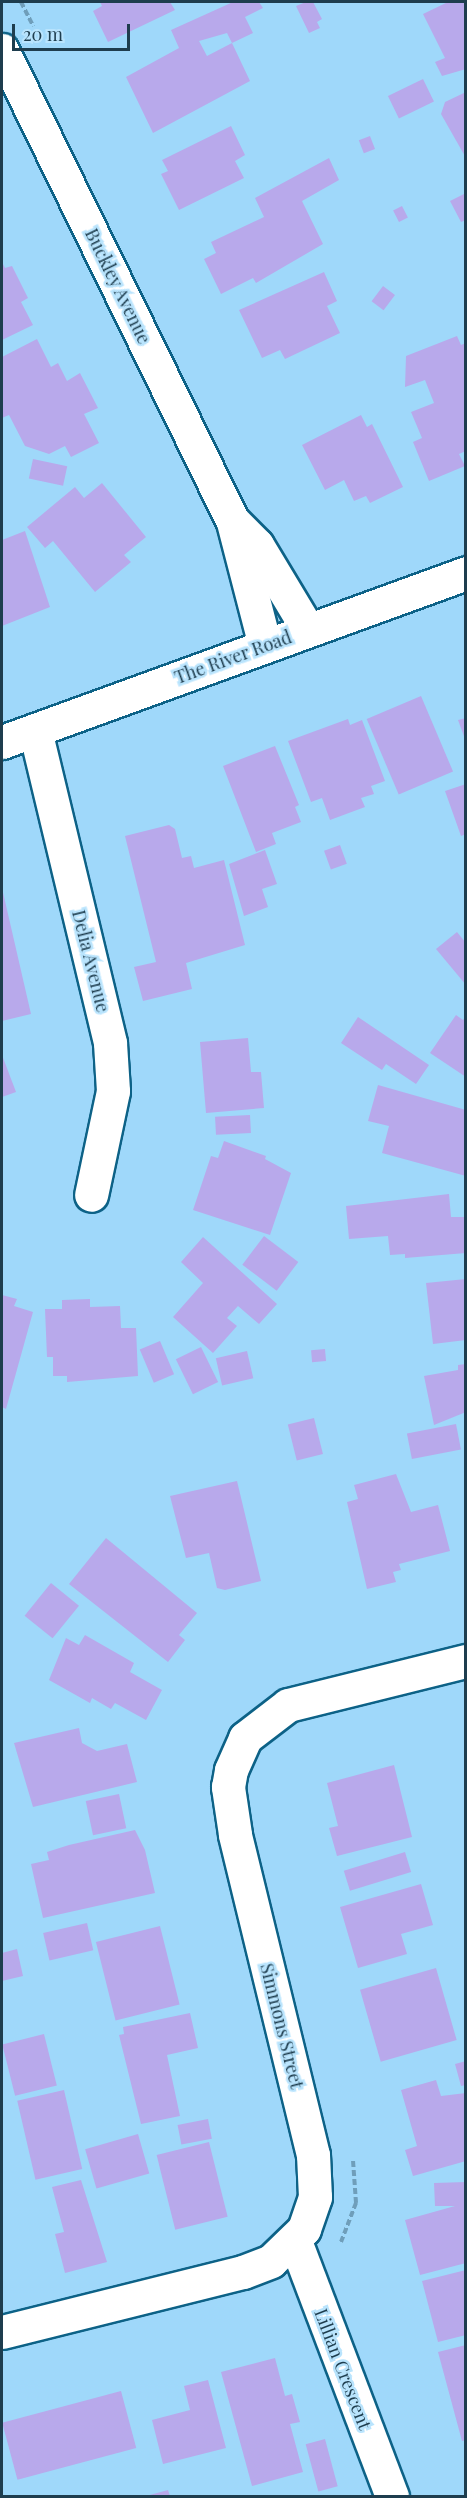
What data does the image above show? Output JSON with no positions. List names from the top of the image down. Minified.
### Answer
{"streets":{"street":["Buckley Avenue","The River Road","Delia Avenue","Simmons Street","Lillian Crescent"]},"crossings":[["Buckley Avenue","The River Road"],["The River Road","Delia Avenue"],["Simmons Street","Lillian Crescent"]],"scale_bar":"20 m"}
